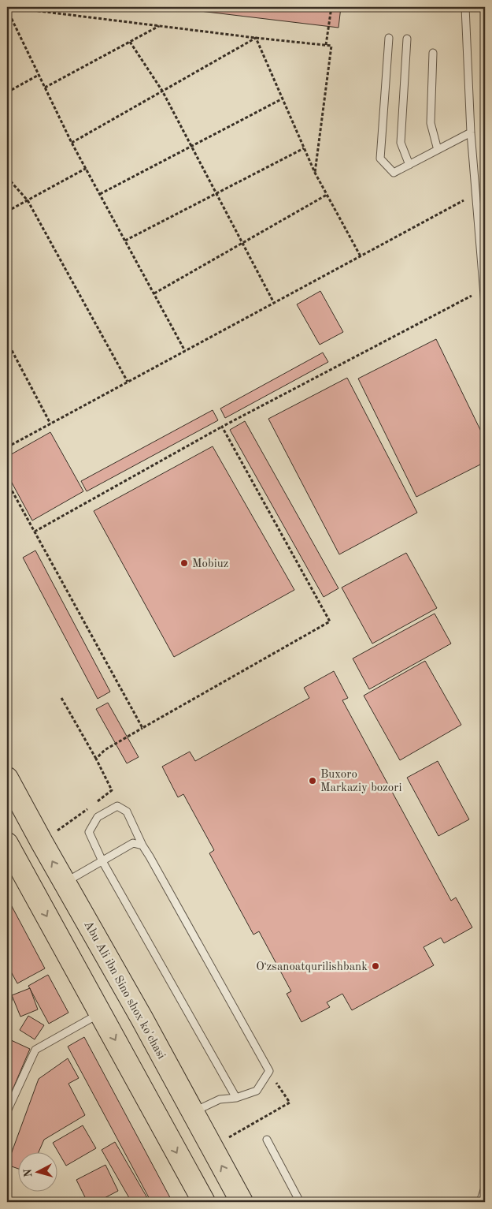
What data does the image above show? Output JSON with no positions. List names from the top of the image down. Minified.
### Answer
{"streets":{"main road":["Abu Ali ibn Sino shox ko'chasi"]},"places":["Mobiuz","Buxoro Markaziy bozori","Oʻzsanoatqurilishbank"],"north":"left"}
